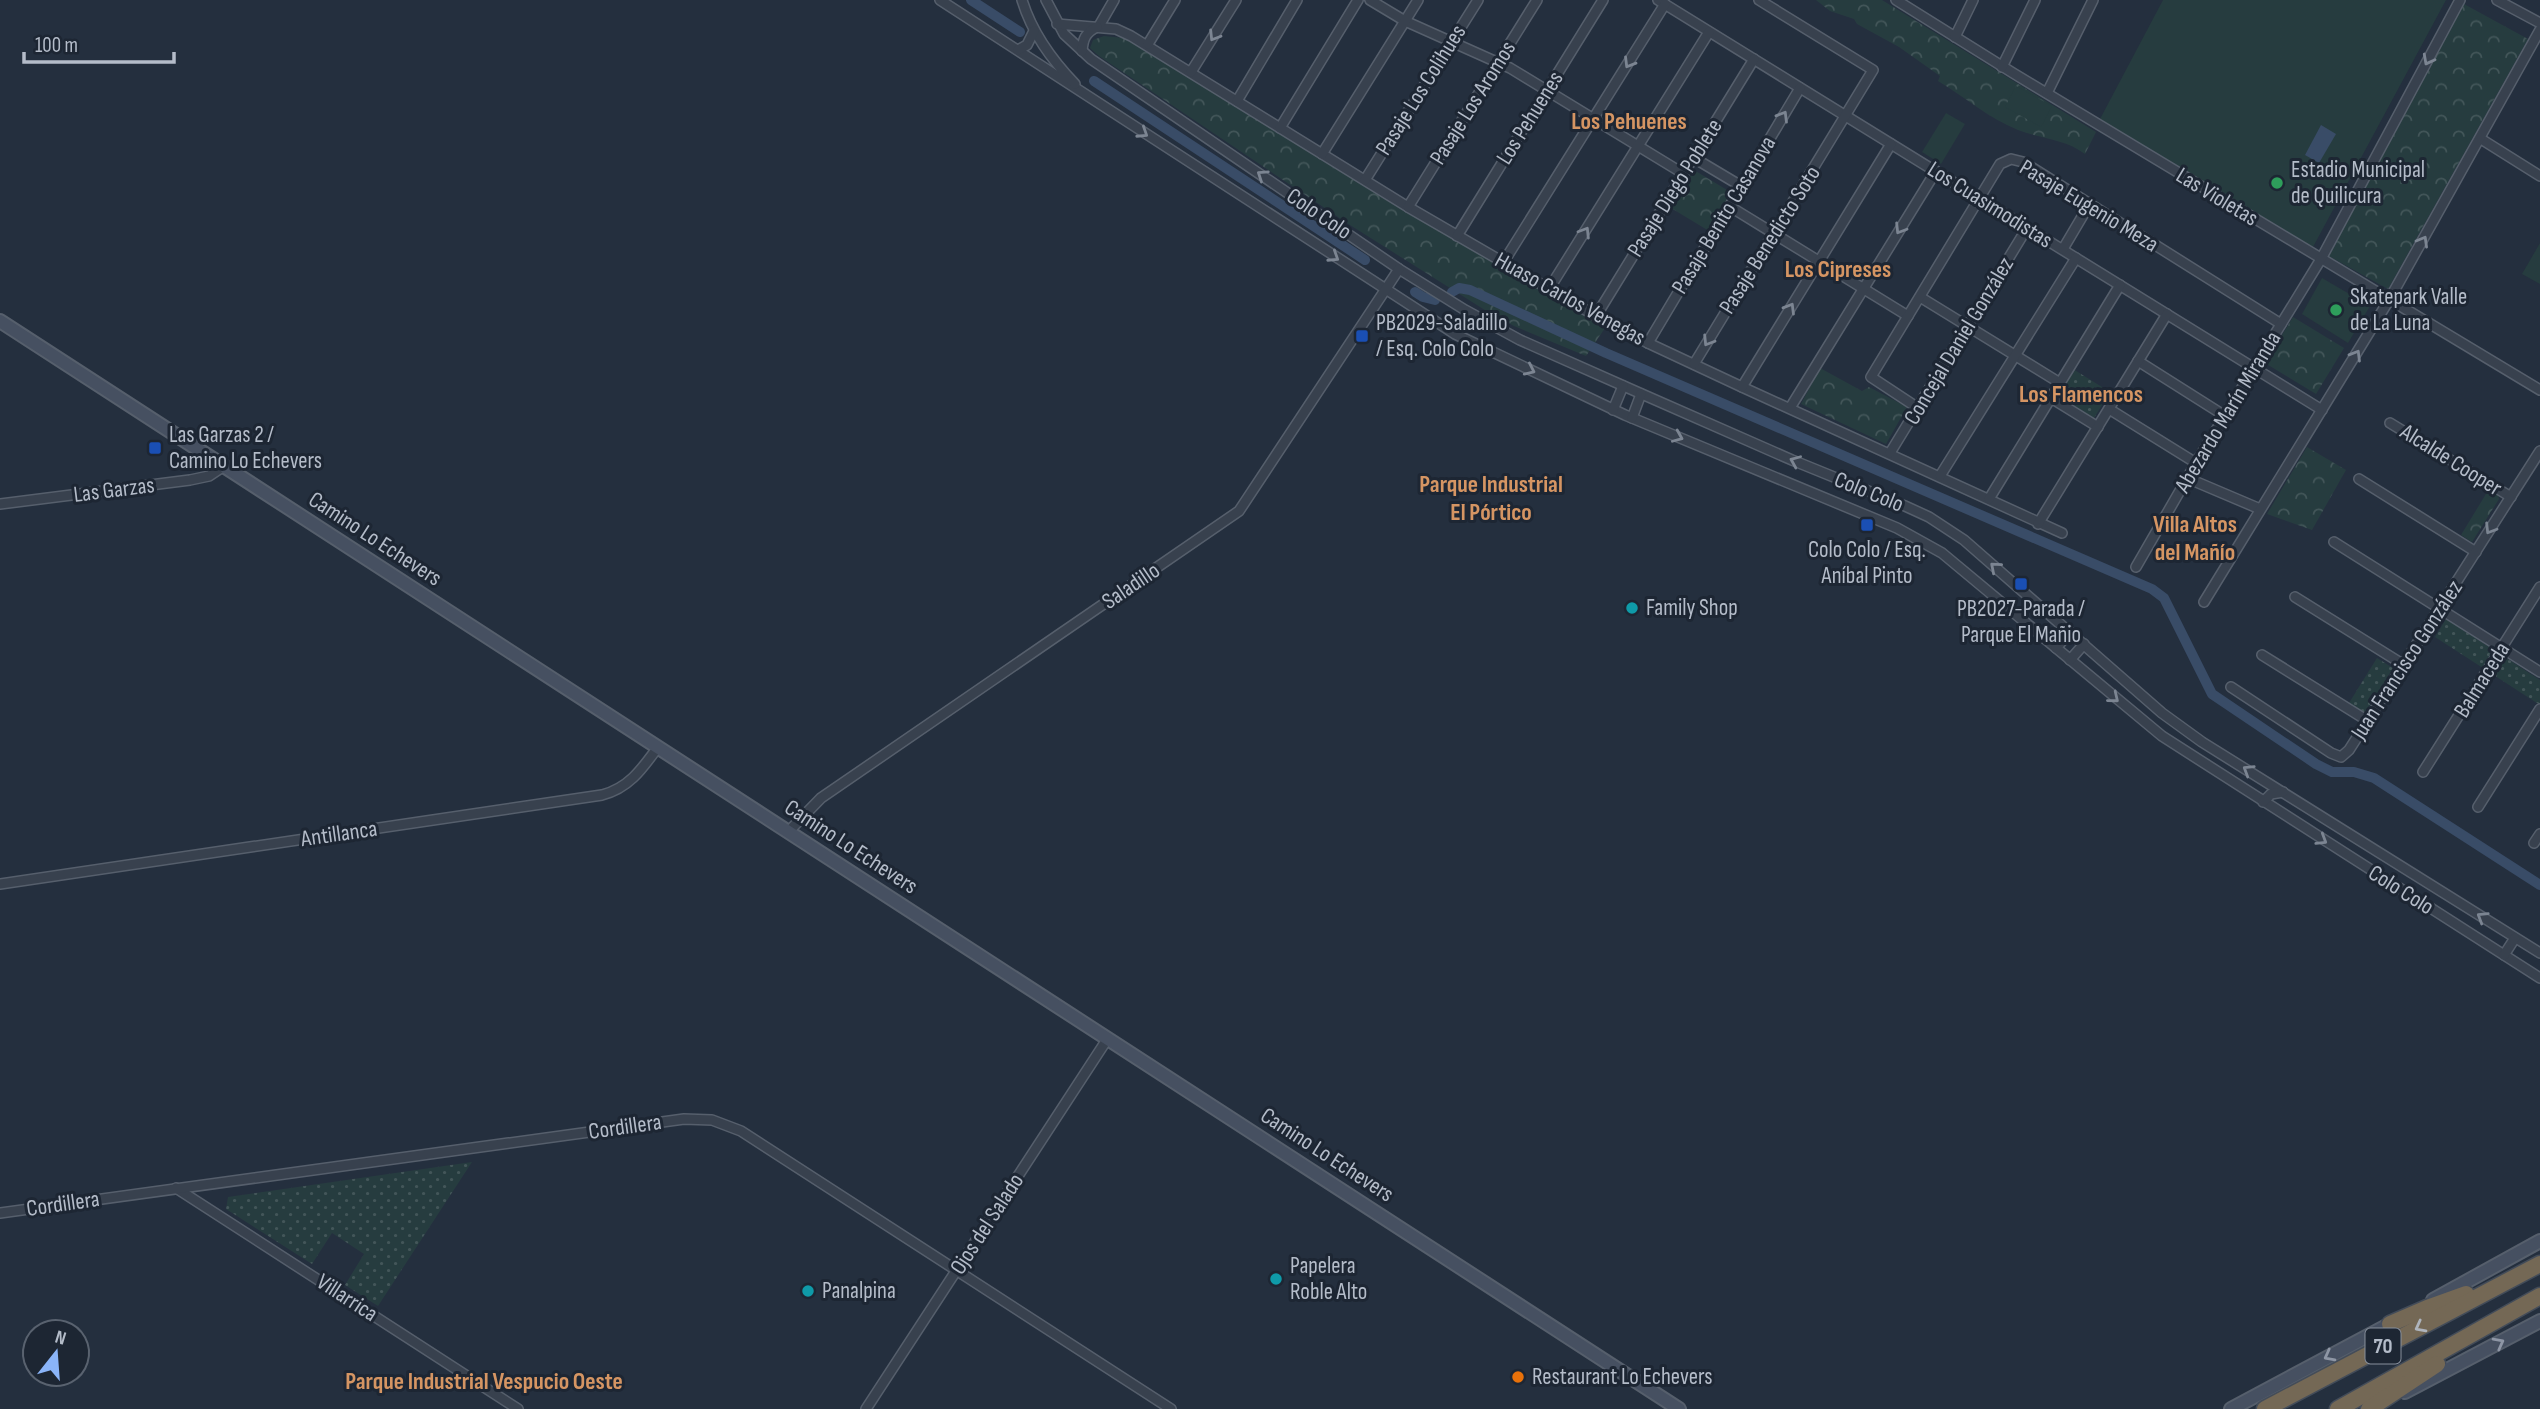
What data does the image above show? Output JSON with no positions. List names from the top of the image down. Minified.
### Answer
{"streets":{"highway":["70"],"main road":["Camino Lo Echevers"],"street":["Pasaje Los Colihues","Pasaje Los Aromos","Los Pehuenes","Pasaje Diego Poblete","Las Violetas","Los Cuasimodistas","Pasaje Eugenio Meza","Colo Colo","Pasaje Benito Casanova","Pasaje Benedicto Soto","Huaso Carlos Venegas","Concejal Daniel González","Abezardo Marín Miranda","Alcalde Cooper","Las Garzas","Saladillo","Juan Francisco González","Balmaceda","Antillanca","Cordillera","Ojos del Salado","Villarrica"]},"crossings":[["Pasaje Los Colihues","Huaso Carlos Venegas"],["Pasaje Los Aromos","Huaso Carlos Venegas"],["Los Pehuenes","Huaso Carlos Venegas"],["Pasaje Diego Poblete","Los Cuasimodistas"],["Pasaje Diego Poblete","Huaso Carlos Venegas"],["Las Violetas","Abezardo Marín Miranda"],["Los Cuasimodistas","Pasaje Eugenio Meza"],["Los Cuasimodistas","Pasaje Benito Casanova"],["Los Cuasimodistas","Pasaje Benedicto Soto"],["Los Cuasimodistas","Concejal Daniel González"],["Los Cuasimodistas","Abezardo Marín Miranda"],["Pasaje Eugenio Meza","Concejal Daniel González"],["Pasaje Eugenio Meza","Abezardo Marín Miranda"],["Colo Colo","Huaso Carlos Venegas"],["Colo Colo","Saladillo"],["Pasaje Benito Casanova","Huaso Carlos Venegas"],["Pasaje Benedicto Soto","Huaso Carlos Venegas"],["Huaso Carlos Venegas","Concejal Daniel González"],["Alcalde Cooper","Juan Francisco González"],["Las Garzas","Camino Lo Echevers"],["Camino Lo Echevers","Saladillo"],["Camino Lo Echevers","Antillanca"],["Camino Lo Echevers","Ojos del Salado"],["Cordillera","Ojos del Salado"],["Cordillera","Villarrica"]],"one_way":["Pasaje Benito Casanova","Abezardo Marín Miranda"],"districts":["Los Pehuenes","Los Cipreses","Los Flamencos","Parque Industrial El Pórtico","Villa Altos del Mañío","Parque Industrial Vespucio Oeste"],"places":{"other":["Estadio Municipal de Quilicura","Skatepark Valle de La Luna","Family Shop","Papelera Roble Alto","Panalpina","Restaurant Lo Echevers"],"transit":["PB2029-Saladillo / Esq. Colo Colo","Las Garzas 2 / Camino Lo Echevers","Colo Colo / Esq. Aníbal Pinto","PB2027-Parada / Parque El Mañio"]},"scale_bar":"100 m","north":"top"}
